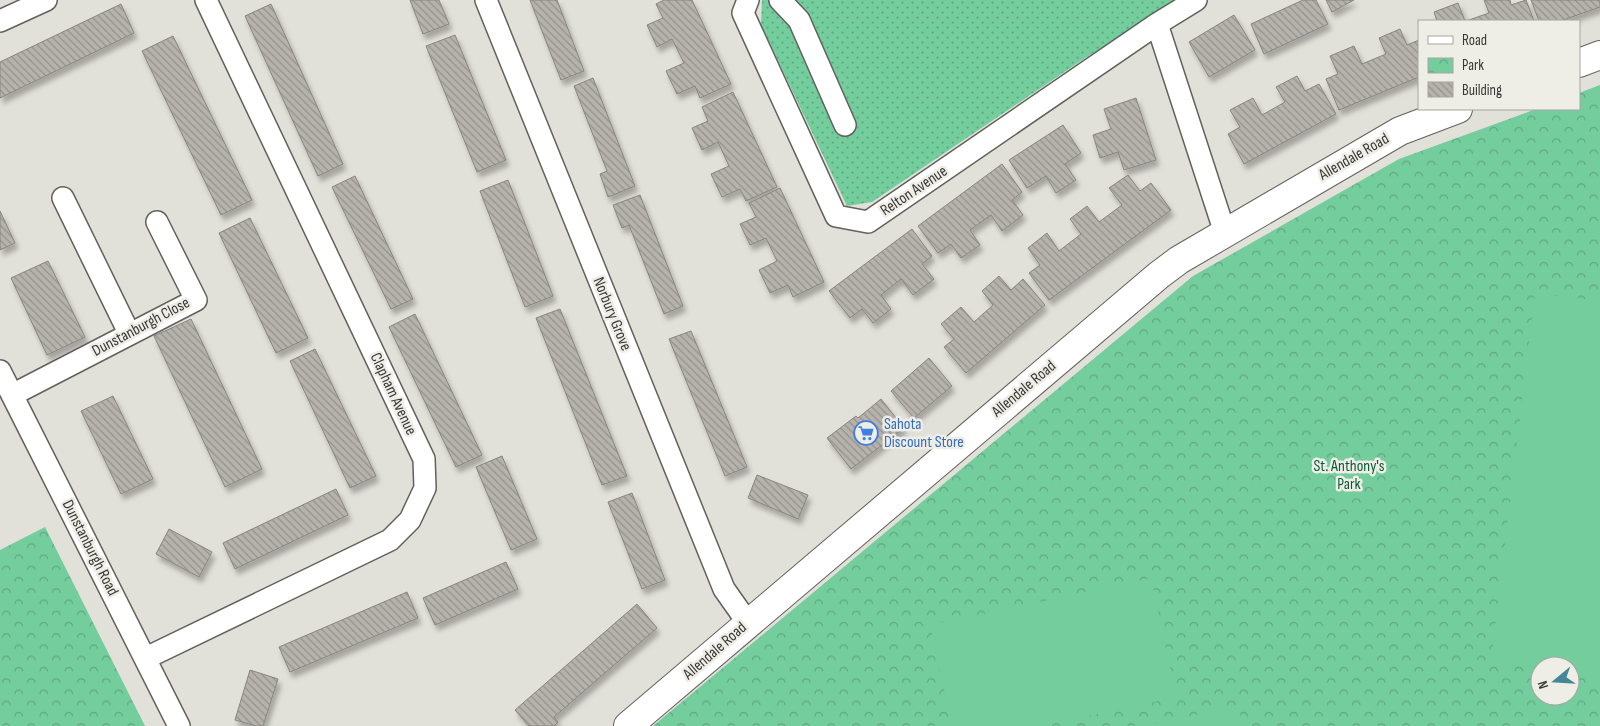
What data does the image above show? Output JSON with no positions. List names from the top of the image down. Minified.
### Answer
{"streets":{"main road":["Allendale Road"],"street":["Relton Avenue","Norbury Grove","Dunstanburgh Close","Clapham Avenue","Dunstanburgh Road"]},"crossings":[["Allendale Road","Norbury Grove"],["Dunstanburgh Close","Dunstanburgh Road"],["Clapham Avenue","Dunstanburgh Road"]],"parks":["St. Anthony's Park"],"places":{"supermarket":["Sahota Discount Store"]},"legend":["Road","Park","Building"],"north":"left"}
